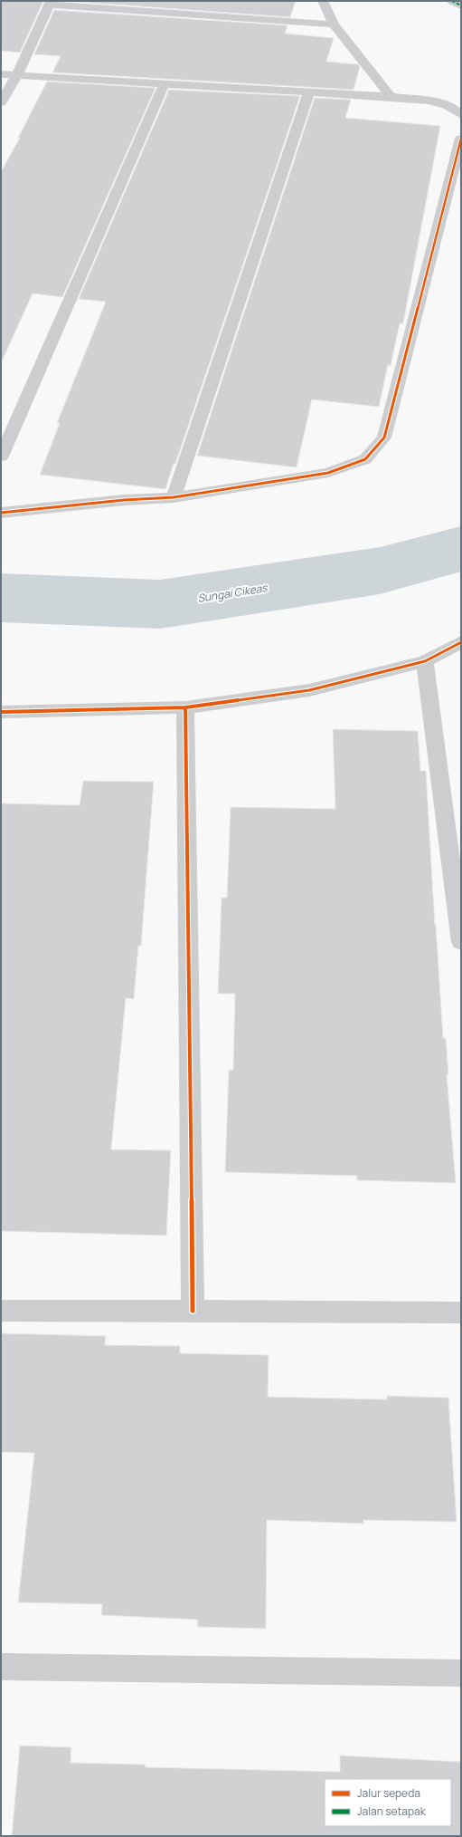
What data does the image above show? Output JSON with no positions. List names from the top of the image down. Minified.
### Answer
{"water":["Sungai Cikeas"],"legend":["Jalur sepeda","Jalan setapak"]}
